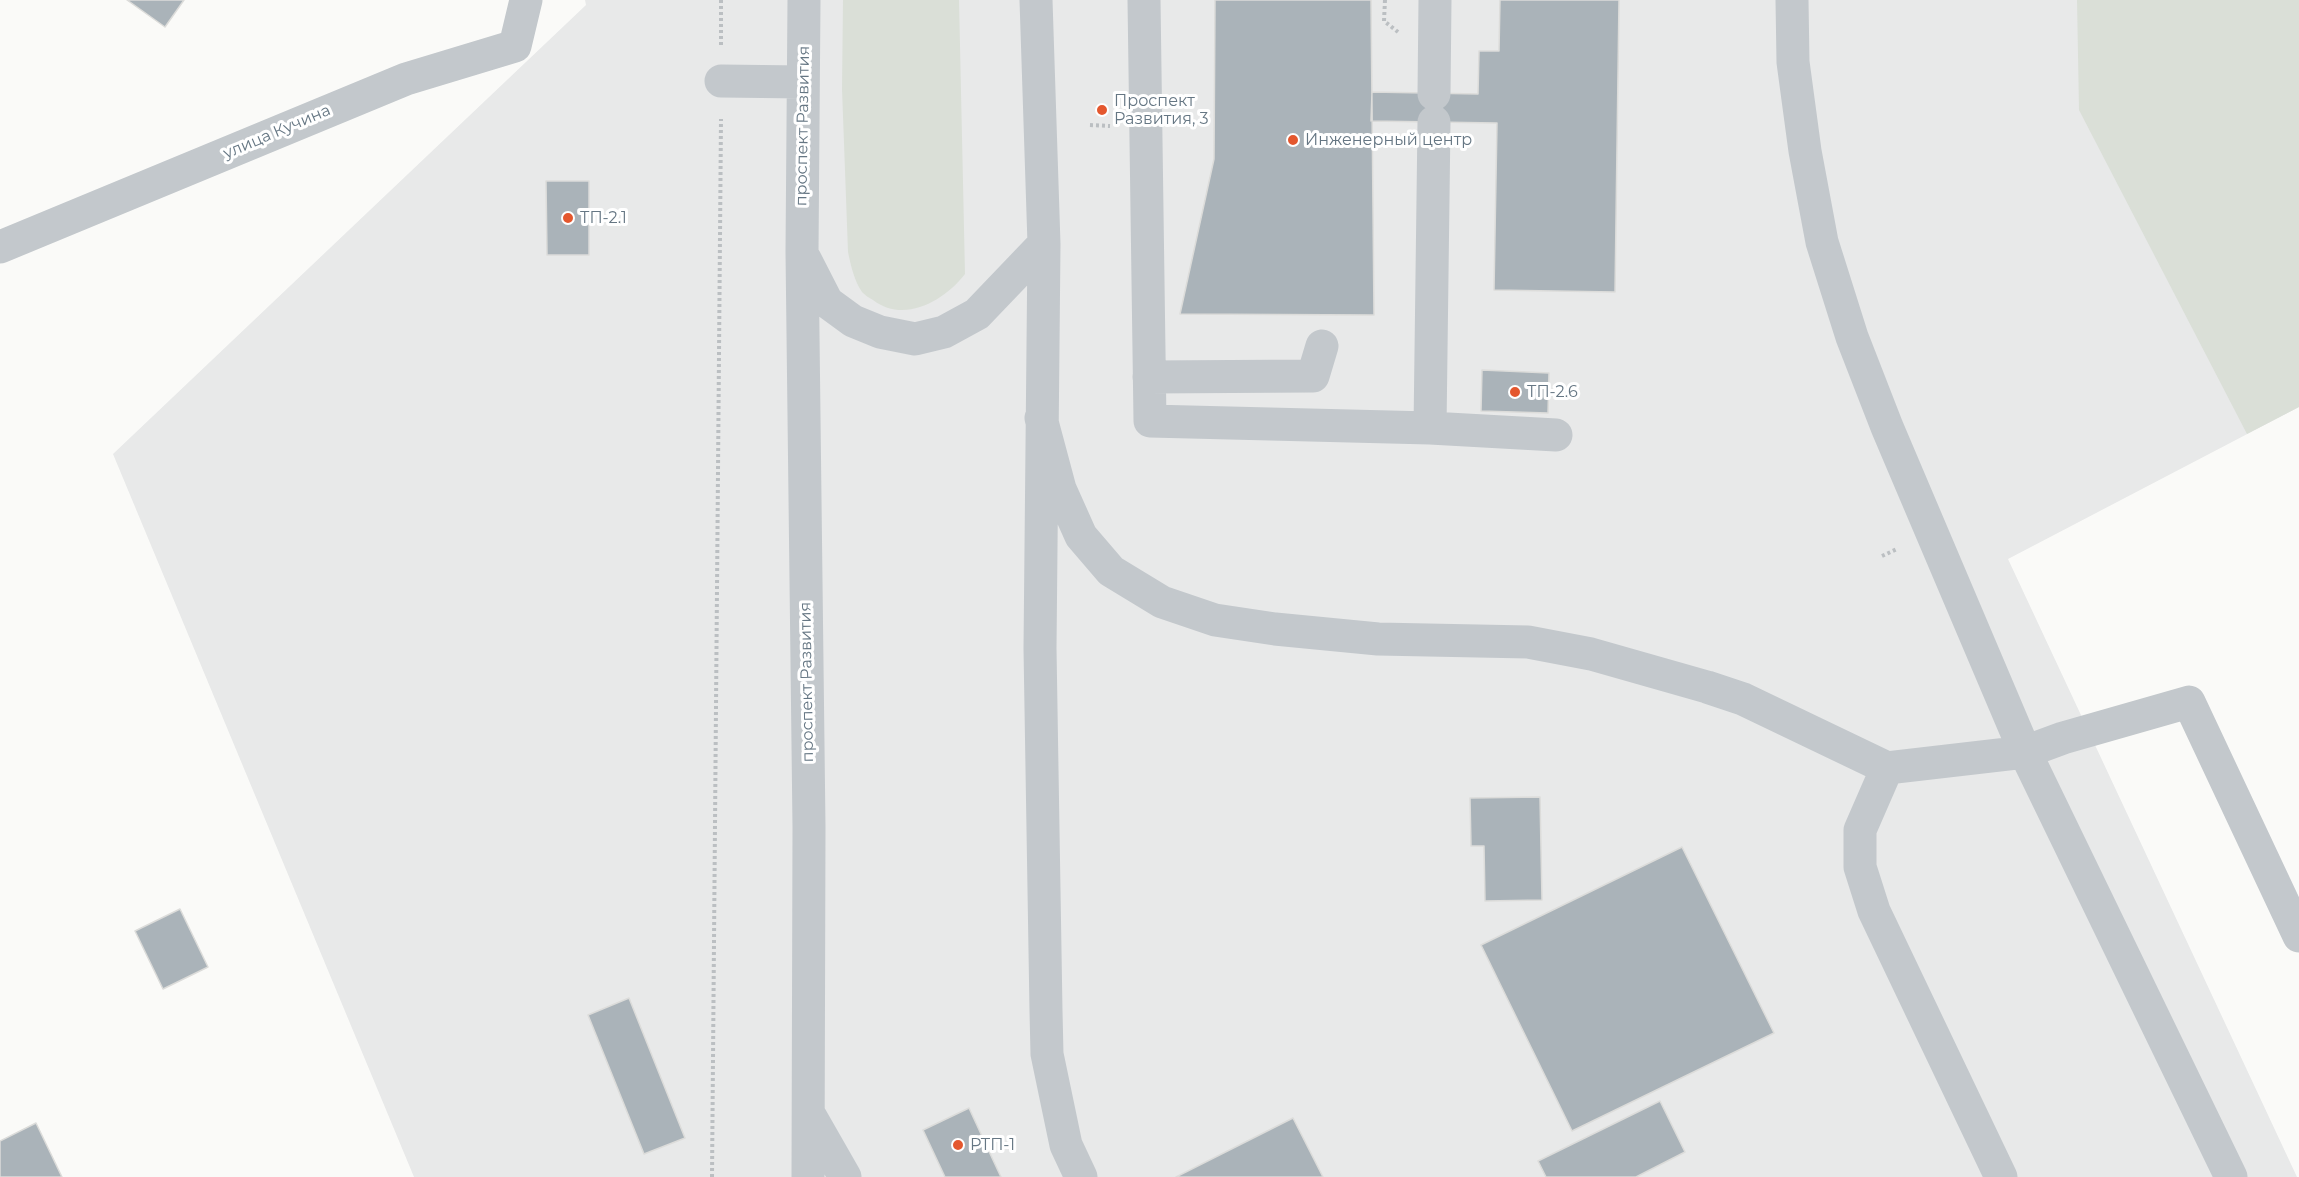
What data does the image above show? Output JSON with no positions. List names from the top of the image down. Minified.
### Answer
{"streets":{"street":["проспект Развития","улица Кучина"]},"places":["Проспект Развития, 3","Инженерный центр","ТП-2.1","ТП-2.6","РТП-1"]}
